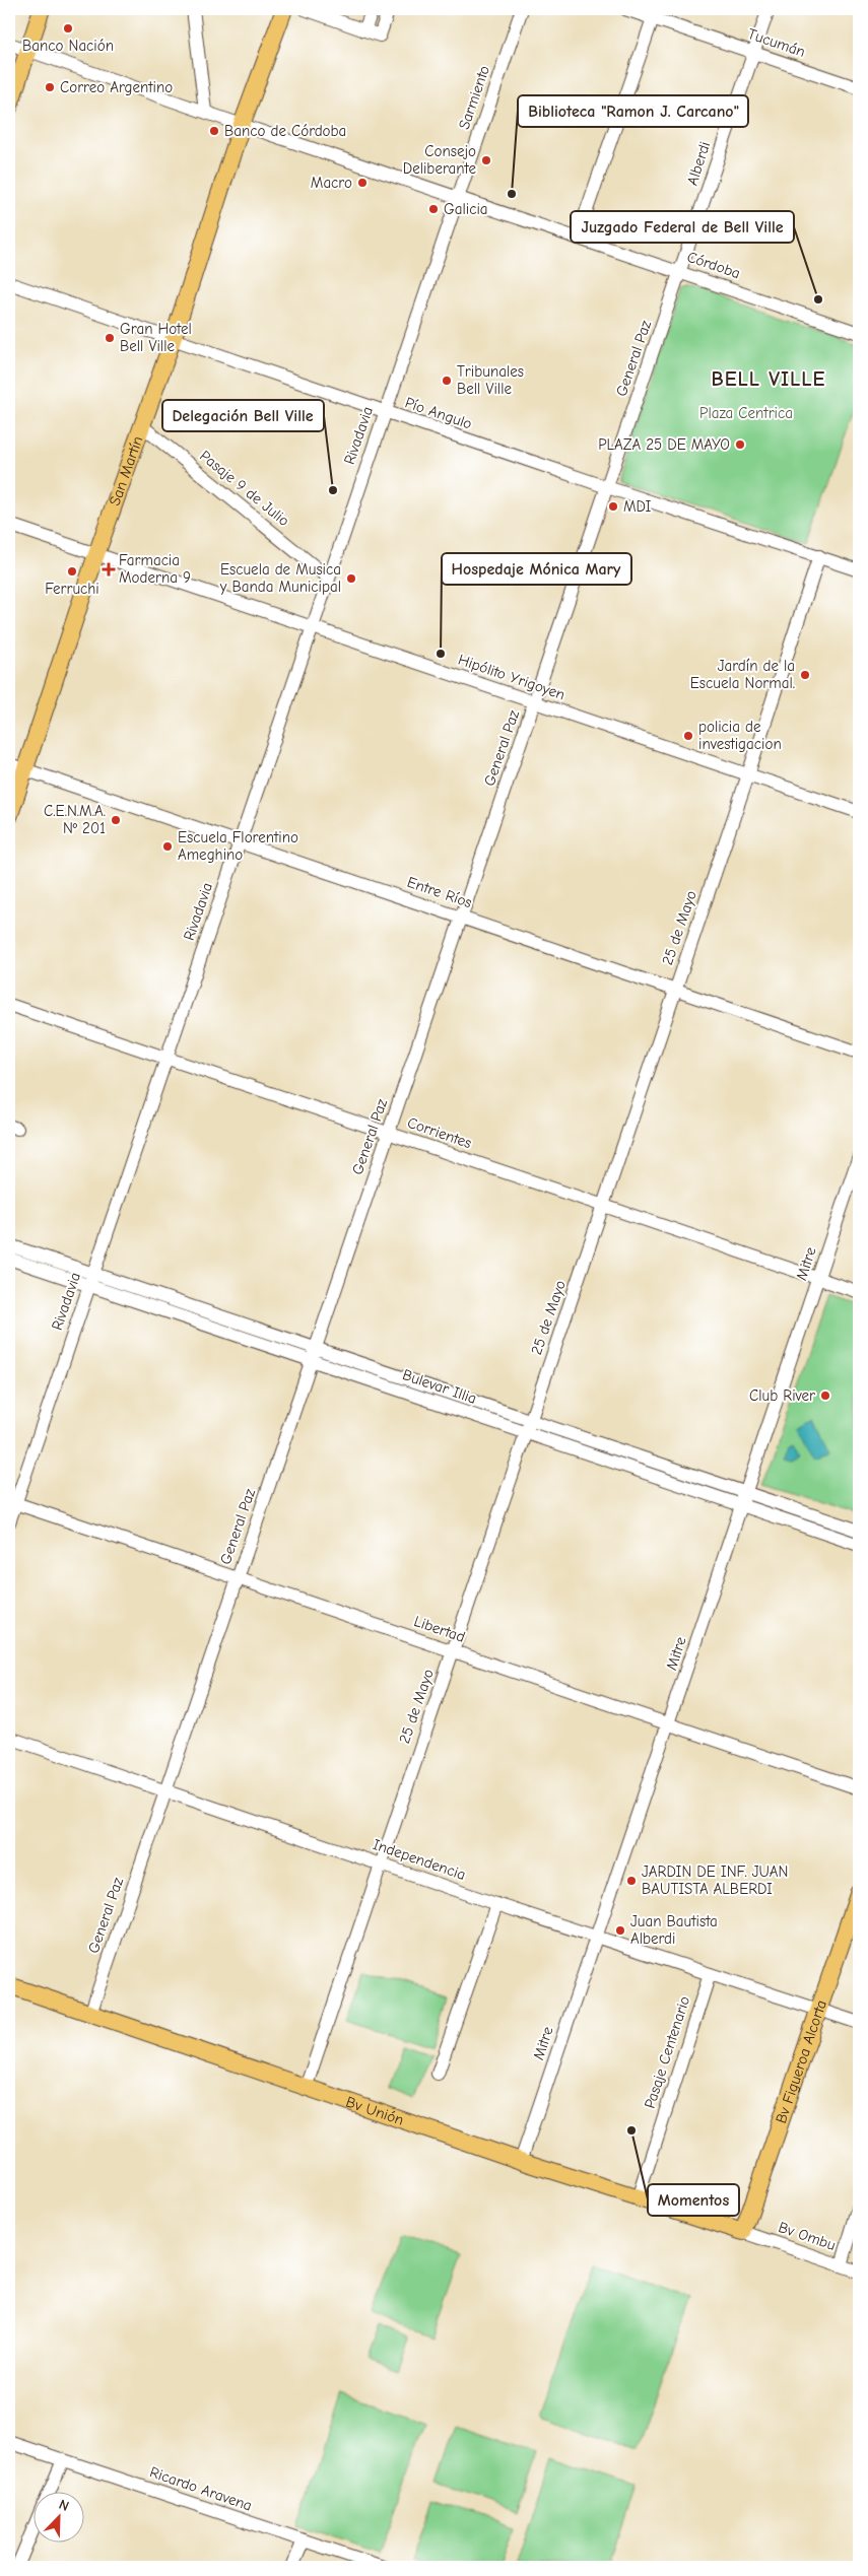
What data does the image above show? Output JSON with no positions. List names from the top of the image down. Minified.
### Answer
{"streets":{"main road":["San Martín","Bv Figueroa Alcorta","Bv Unión"],"street":["Tucumán","Sarmiento","Alberdi","Córdoba","General Paz","Pío Angulo","Rivadavia","Pasaje 9 de Julio","Hipólito Yrigoyen","Entre Ríos","25 de Mayo","Corrientes","Mitre","Bulevar Illia","Libertad","Independencia","Pasaje Centenario","Bv Ombu","Ricardo Aravena"]},"crossings":[["Tucumán","Alberdi"],["Sarmiento","Córdoba"],["Sarmiento","Rivadavia"],["Alberdi","Córdoba"],["Alberdi","General Paz"],["Córdoba","General Paz"],["Córdoba","Rivadavia"],["Córdoba","San Martín"],["General Paz","Pío Angulo"],["General Paz","Hipólito Yrigoyen"],["General Paz","Entre Ríos"],["General Paz","Corrientes"],["General Paz","Bulevar Illia"],["General Paz","Libertad"],["General Paz","Independencia"],["General Paz","Bv Unión"],["Pío Angulo","Rivadavia"],["Pío Angulo","San Martín"],["Pío Angulo","25 de Mayo"],["Rivadavia","Pasaje 9 de Julio"],["Rivadavia","Hipólito Yrigoyen"],["Rivadavia","Entre Ríos"],["Rivadavia","Corrientes"],["Rivadavia","Bulevar Illia"],["Rivadavia","Libertad"],["San Martín","Pasaje 9 de Julio"],["San Martín","Hipólito Yrigoyen"],["San Martín","Entre Ríos"],["Hipólito Yrigoyen","25 de Mayo"],["Entre Ríos","25 de Mayo"],["25 de Mayo","Corrientes"],["25 de Mayo","Bulevar Illia"],["25 de Mayo","Libertad"],["25 de Mayo","Independencia"],["25 de Mayo","Bv Unión"],["Corrientes","Mitre"],["Mitre","Bulevar Illia"],["Mitre","Libertad"],["Mitre","Independencia"],["Mitre","Bv Unión"],["Independencia","Pasaje Centenario"],["Independencia","Bv Figueroa Alcorta"],["Pasaje Centenario","Bv Unión"],["Bv Figueroa Alcorta","Bv Unión"],["Bv Figueroa Alcorta","Bv Ombu"],["Bv Unión","Bv Ombu"]],"districts":["BELL VILLE"],"parks":["Plaza Centrica"],"places":{"other":["Banco Nación","Correo Argentino","Banco de Córdoba","Consejo Deliberante","Macro","Biblioteca \"Ramon J. Carcano\"","Galicia","Juzgado Federal de Bell Ville","Gran Hotel Bell Ville","Tribunales Bell Ville","PLAZA 25 DE MAYO","Delegación Bell Ville","MDI","Ferruchi","Escuela de Musica y Banda Municipal","Hospedaje Mónica Mary","Jardín de la Escuela Normal.","policia de investigacion","C.E.N.M.A. Nº 201","Escuela Florentino Ameghino","Club River","JARDIN DE INF. JUAN BAUTISTA ALBERDI","Juan Bautista Alberdi","Momentos"],"health":["Farmacia Moderna 9"]},"north":"top right"}
